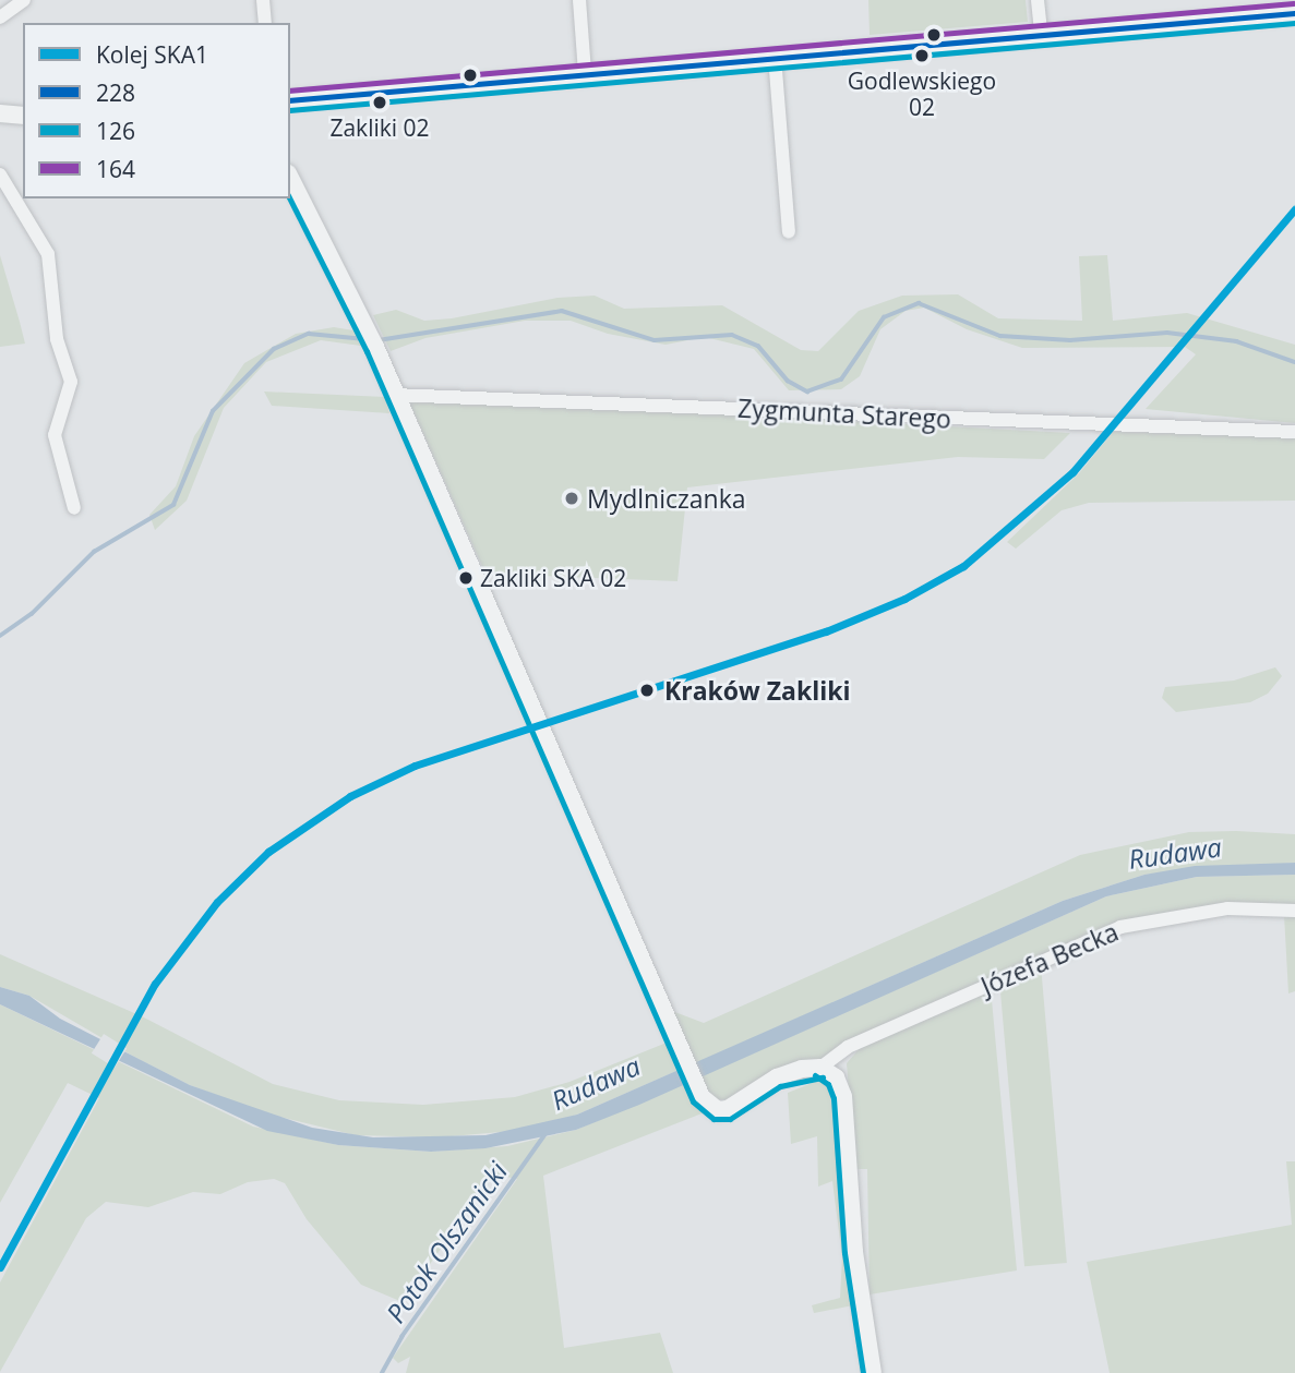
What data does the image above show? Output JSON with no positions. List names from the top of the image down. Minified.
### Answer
{"streets":{"street":["Zygmunta Starego","Józefa Becka"]},"water":["Rudawa","Potok Olszanicki"],"places":["Godlewskiego 02","Zakliki 02","Mydlniczanka","Zakliki SKA 02","Kraków Zakliki"],"lines":["transit line 164","transit line 228","transit line 126","rail line SKA1"],"legend":["Kolej SKA1","228","126","164"]}
